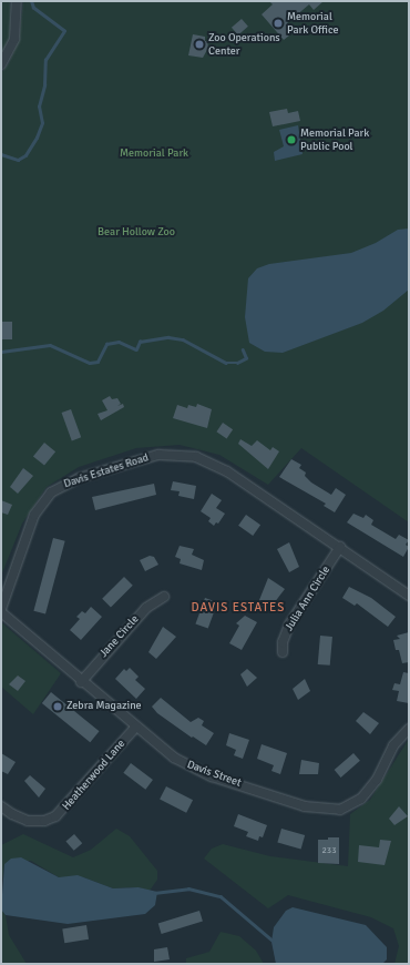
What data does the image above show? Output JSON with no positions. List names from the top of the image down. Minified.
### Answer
{"streets":{"street":["Davis Estates Road","Julia Ann Circle","Jane Circle","Davis Street","Heatherwood Lane"]},"crossings":[["Davis Estates Road","Julia Ann Circle"],["Jane Circle","Davis Street"],["Davis Street","Heatherwood Lane"]],"districts":["DAVIS ESTATES"],"parks":["Memorial Park","Bear Hollow Zoo"],"places":["Memorial Park Office","Zoo Operations Center","Memorial Park Public Pool","Zebra Magazine"],"house_numbers":["233"]}
